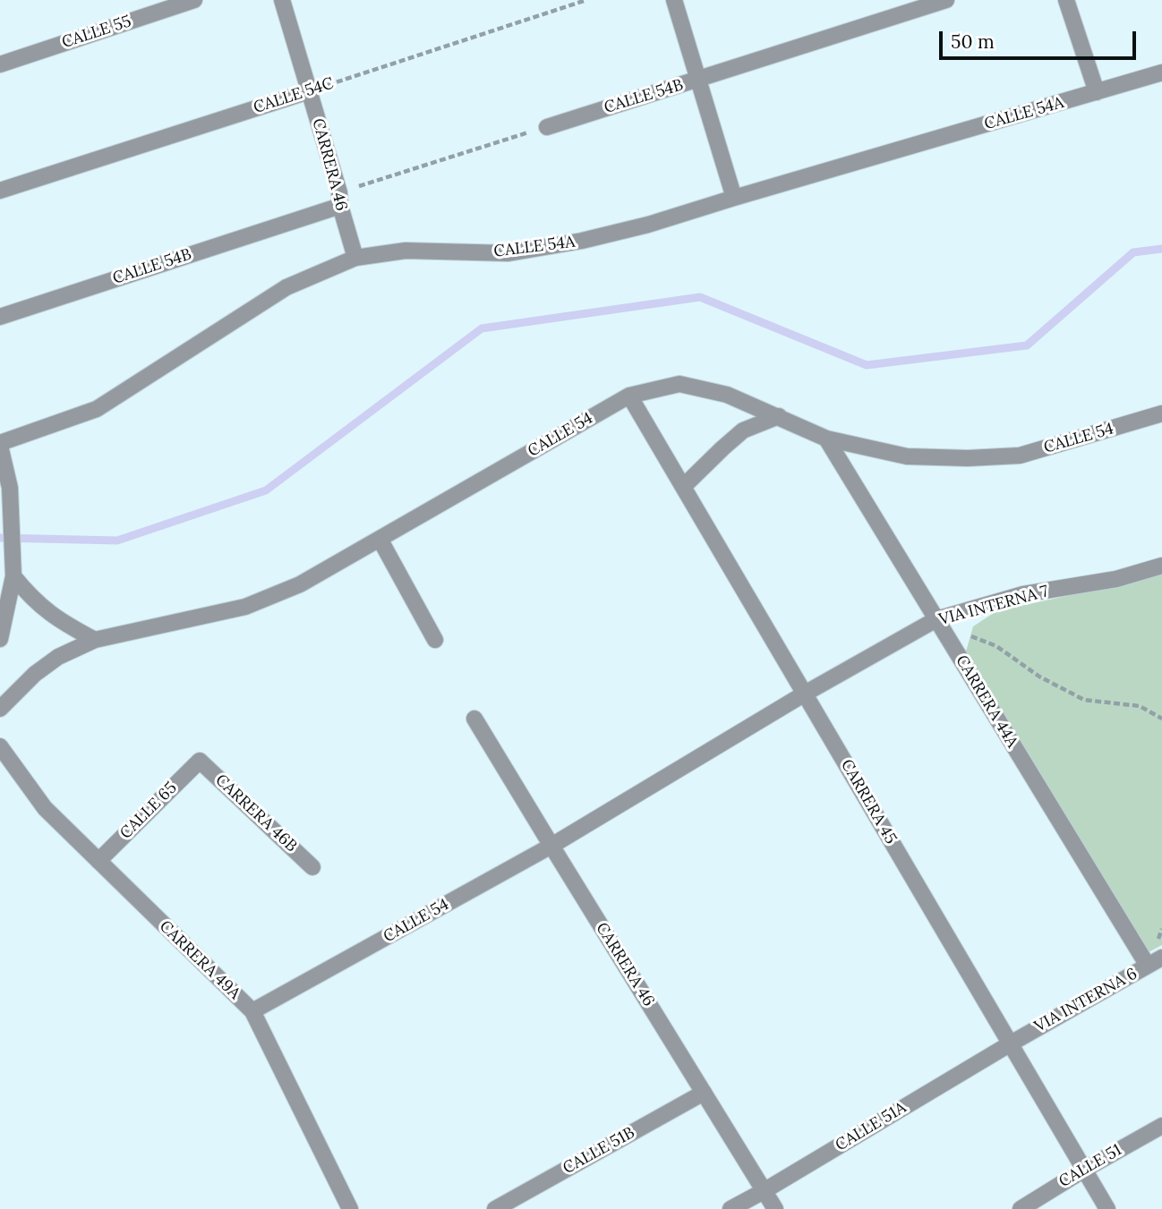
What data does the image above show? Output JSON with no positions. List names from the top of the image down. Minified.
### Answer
{"streets":{"street":["CALLE 55","CALLE 54C","CALLE 54B","CALLE 54A","CARRERA 46","CALLE 54","VIA INTERNA 7","CARRERA 44A","CARRERA 45","CALLE 65","CARRERA 46B","CARRERA 49A","VIA INTERNA 6","CALLE 51A","CALLE 51B","CALLE 51"]},"crossings":[["CALLE 54C","CARRERA 46"],["CALLE 54B","CARRERA 46"],["CALLE 54A","CARRERA 46"],["CARRERA 46","CALLE 54"],["CARRERA 46","CALLE 51A"],["CARRERA 46","CALLE 51B"],["CALLE 54","VIA INTERNA 7"],["CALLE 54","CARRERA 44A"],["CALLE 54","CARRERA 45"],["CALLE 54","CARRERA 49A"],["VIA INTERNA 7","CARRERA 44A"],["VIA INTERNA 7","CARRERA 45"],["CARRERA 44A","VIA INTERNA 6"],["CARRERA 45","VIA INTERNA 6"],["CARRERA 45","CALLE 51A"],["CARRERA 45","CALLE 51"],["CALLE 65","CARRERA 46B"],["CALLE 65","CARRERA 49A"],["VIA INTERNA 6","CALLE 51A"]],"scale_bar":"50 m"}
